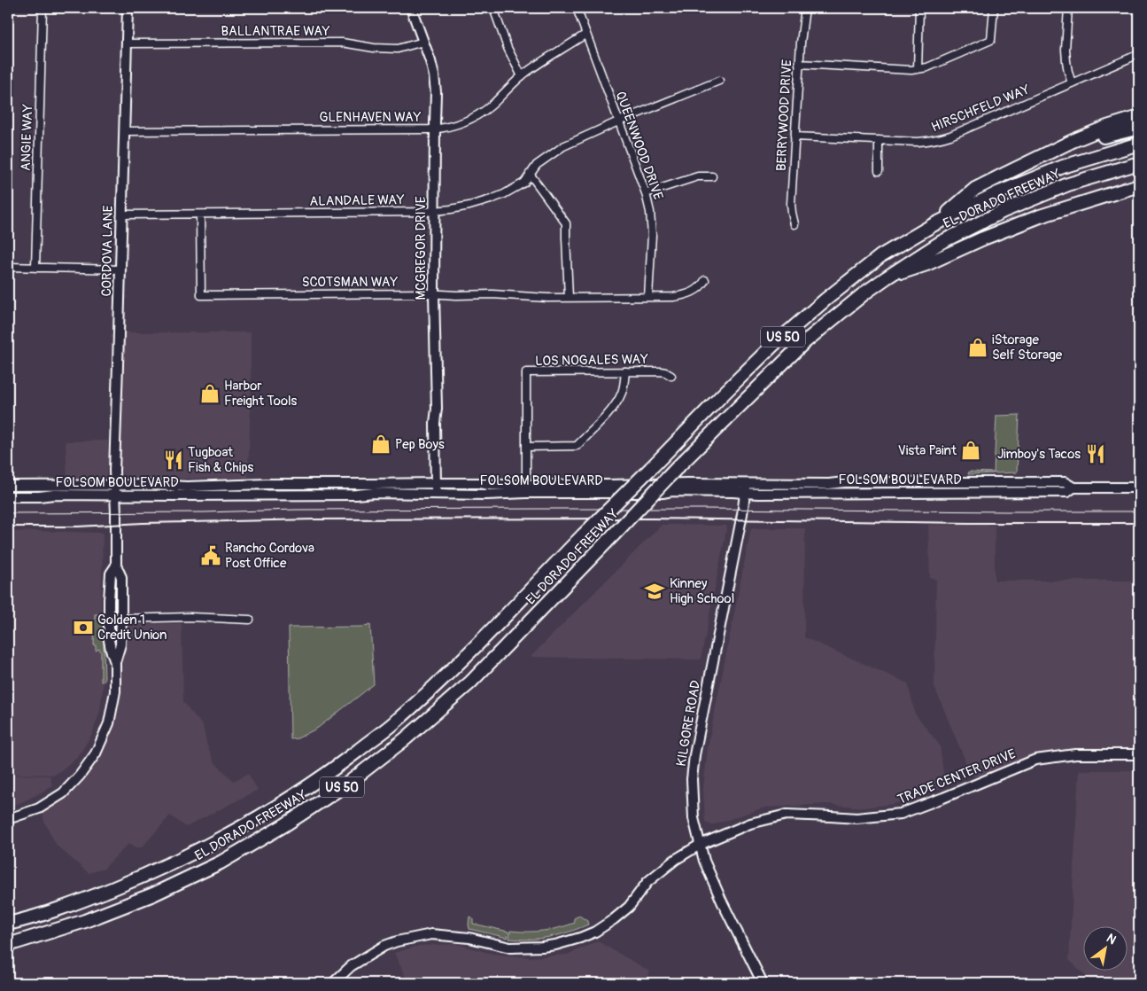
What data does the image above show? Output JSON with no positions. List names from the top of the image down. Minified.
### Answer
{"streets":{"highway":["EL DORADO FREEWAY","US 50"],"street":["BALLANTRAE WAY","HIRSCHFELD WAY","BERRYWOOD DRIVE","GLENHAVEN WAY","ANGIE WAY","QUEENWOOD DRIVE","ALANDALE WAY","MCGREGOR DRIVE","CORDOVA LANE","SCOTSMAN WAY","LOS NOGALES WAY","FOLSOM BOULEVARD","KILGORE ROAD","TRADE CENTER DRIVE"]},"crossings":[["BALLANTRAE WAY","MCGREGOR DRIVE"],["BALLANTRAE WAY","CORDOVA LANE"],["HIRSCHFELD WAY","BERRYWOOD DRIVE"],["GLENHAVEN WAY","QUEENWOOD DRIVE"],["GLENHAVEN WAY","MCGREGOR DRIVE"],["GLENHAVEN WAY","CORDOVA LANE"],["QUEENWOOD DRIVE","ALANDALE WAY"],["QUEENWOOD DRIVE","SCOTSMAN WAY"],["ALANDALE WAY","MCGREGOR DRIVE"],["ALANDALE WAY","CORDOVA LANE"],["ALANDALE WAY","SCOTSMAN WAY"],["MCGREGOR DRIVE","SCOTSMAN WAY"],["MCGREGOR DRIVE","FOLSOM BOULEVARD"],["CORDOVA LANE","FOLSOM BOULEVARD"],["LOS NOGALES WAY","FOLSOM BOULEVARD"],["FOLSOM BOULEVARD","KILGORE ROAD"],["KILGORE ROAD","TRADE CENTER DRIVE"]],"places":{"shop":["iStorage Self Storage","Harbor Freight Tools","Pep Boys","Vista Paint"],"restaurant":["Jimboy's Tacos","Tugboat Fish & Chips"],"public building":["Rancho Cordova Post Office"],"school or university":["Kinney High School"],"bank":["Golden 1 Credit Union"]},"north":"top right"}
